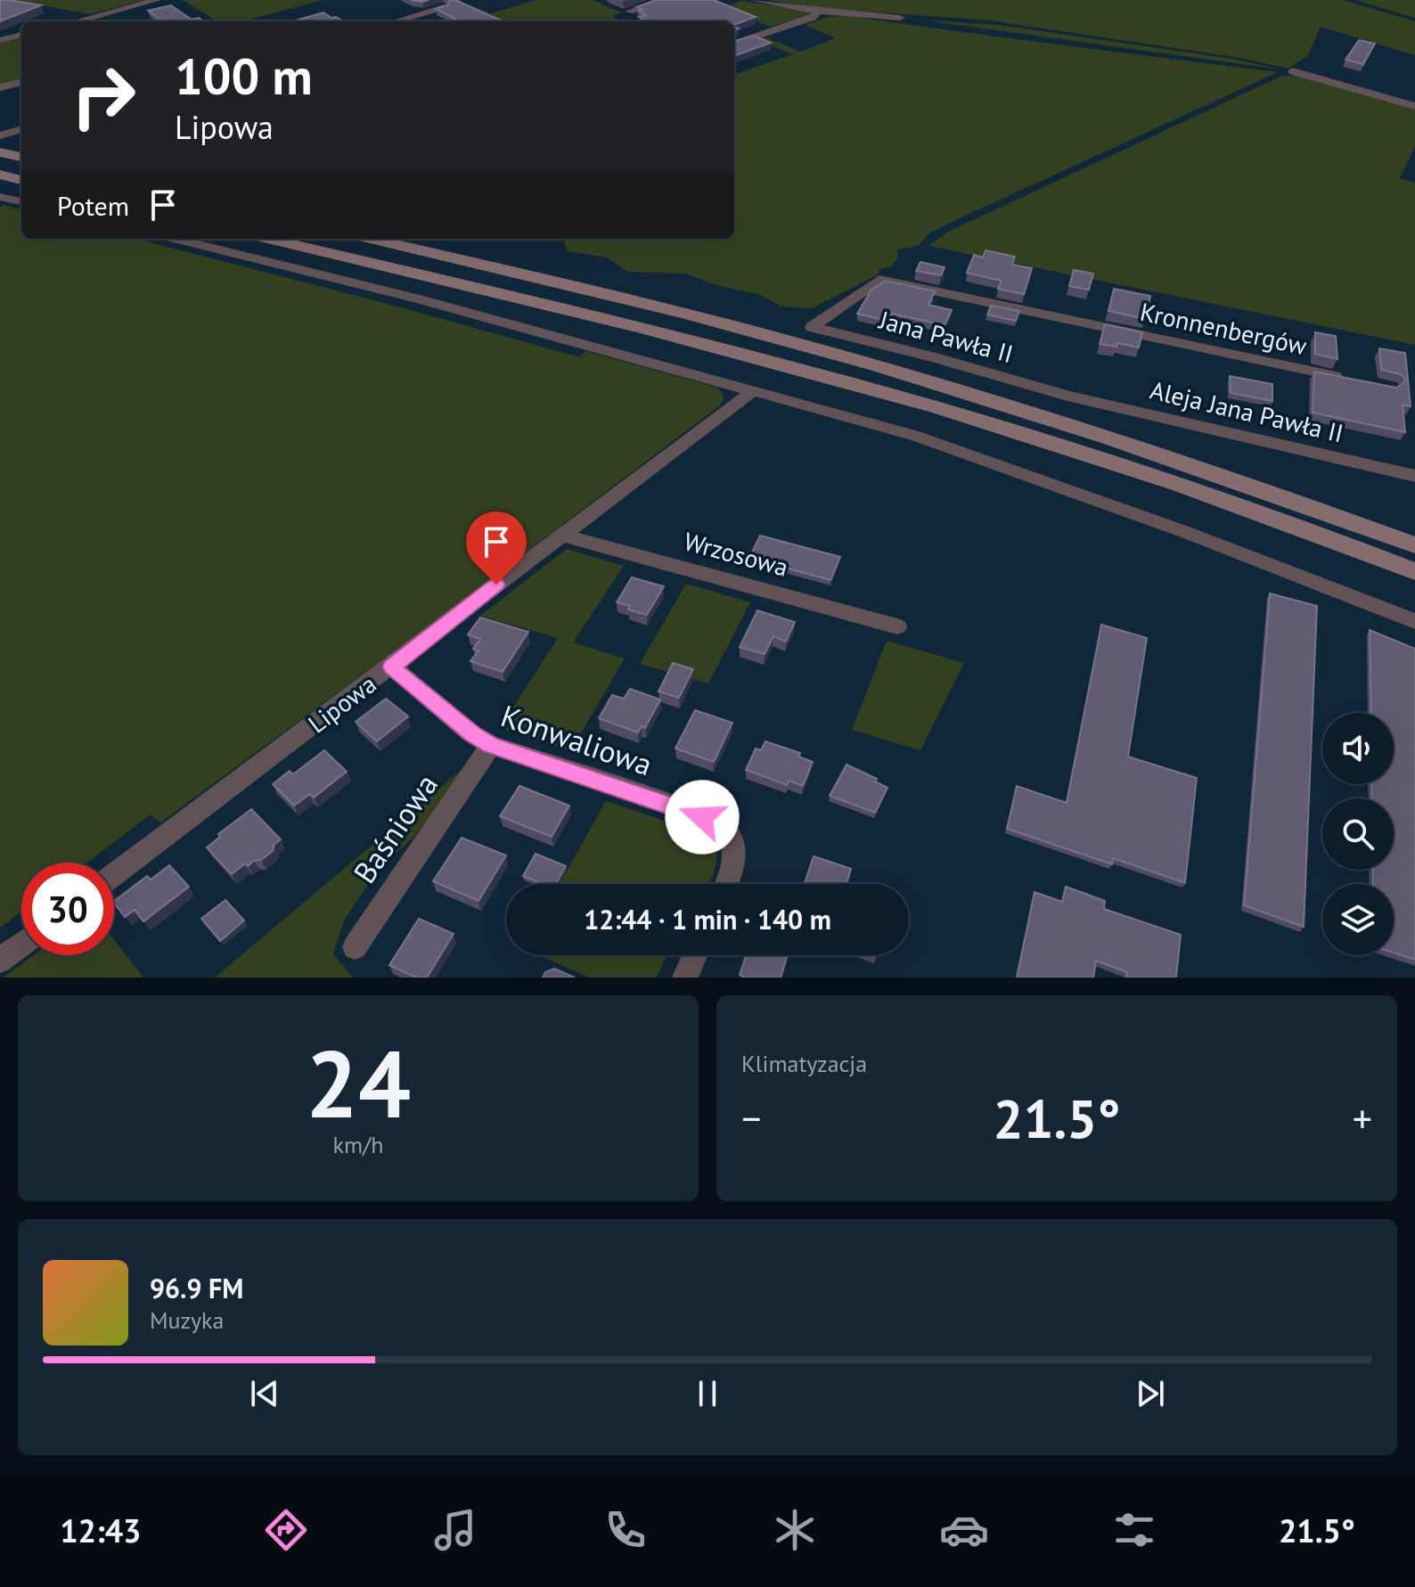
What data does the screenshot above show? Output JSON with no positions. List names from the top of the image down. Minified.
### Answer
{"streets":{"street":["Kronnenbergów","Jana Pawła II","Aleja Jana Pawła II","Wrzosowa","Lipowa","Konwaliowa","Baśniowa"]},"crossings":[["Kronnenbergów","Jana Pawła II"],["Jana Pawła II","Aleja Jana Pawła II"],["Wrzosowa","Lipowa"],["Lipowa","Konwaliowa"],["Konwaliowa","Baśniowa"]],"page":{"turn":["100 m","Lipowa"],"then":"Potem","limit":"30","trip":"12:44 · 1 min · 140 m","tile":[["24","km/h"],"Klimatyzacja"],"heat":["−","21.5°","+"],"song":["96.9 FM","Muzyka"],"tabs":["12:43","21.5°"]}}
